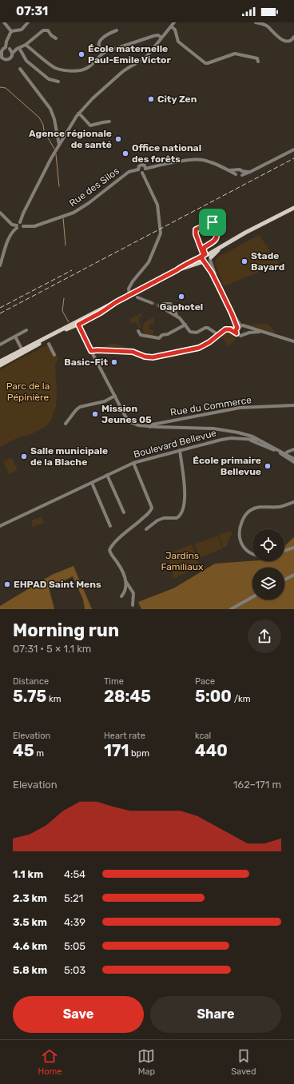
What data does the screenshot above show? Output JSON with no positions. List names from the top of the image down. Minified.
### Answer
{"streets":{"street":["Rue des Silos","Rue du Commerce","Boulevard Bellevue"]},"parks":["Parc de la Pépinière","Jardins Familiaux"],"places":["École maternelle Paul-Emile Victor","City Zen","Agence régionale de santé","Office national des forêts","Stade Bayard","Gaphotel","Basic-Fit","Mission Jeunes 05","Salle municipale de la Blache","École primaire Bellevue","EHPAD Saint Mens"],"page":{"status":"07:31","heading":["Morning run","07:31 · 5 × 1.1 km"],"stats":[["Distance","5.75 km"],["Time","28:45"],["Pace","5:00 /km"],["Elevation","45 m"],["Heart rate","171 bpm"],["kcal","440"]],"chart":["Elevation","162–171 m"],"list":[{"name":"1.1 km","note":"4:54"},{"name":"2.3 km","note":"5:21"},{"name":"3.5 km","note":"4:39"},{"name":"4.6 km","note":"5:05"},{"name":"5.8 km","note":"5:03"}],"buttons":["Save","Share"],"tabs":["Home","Map","Saved"]}}
